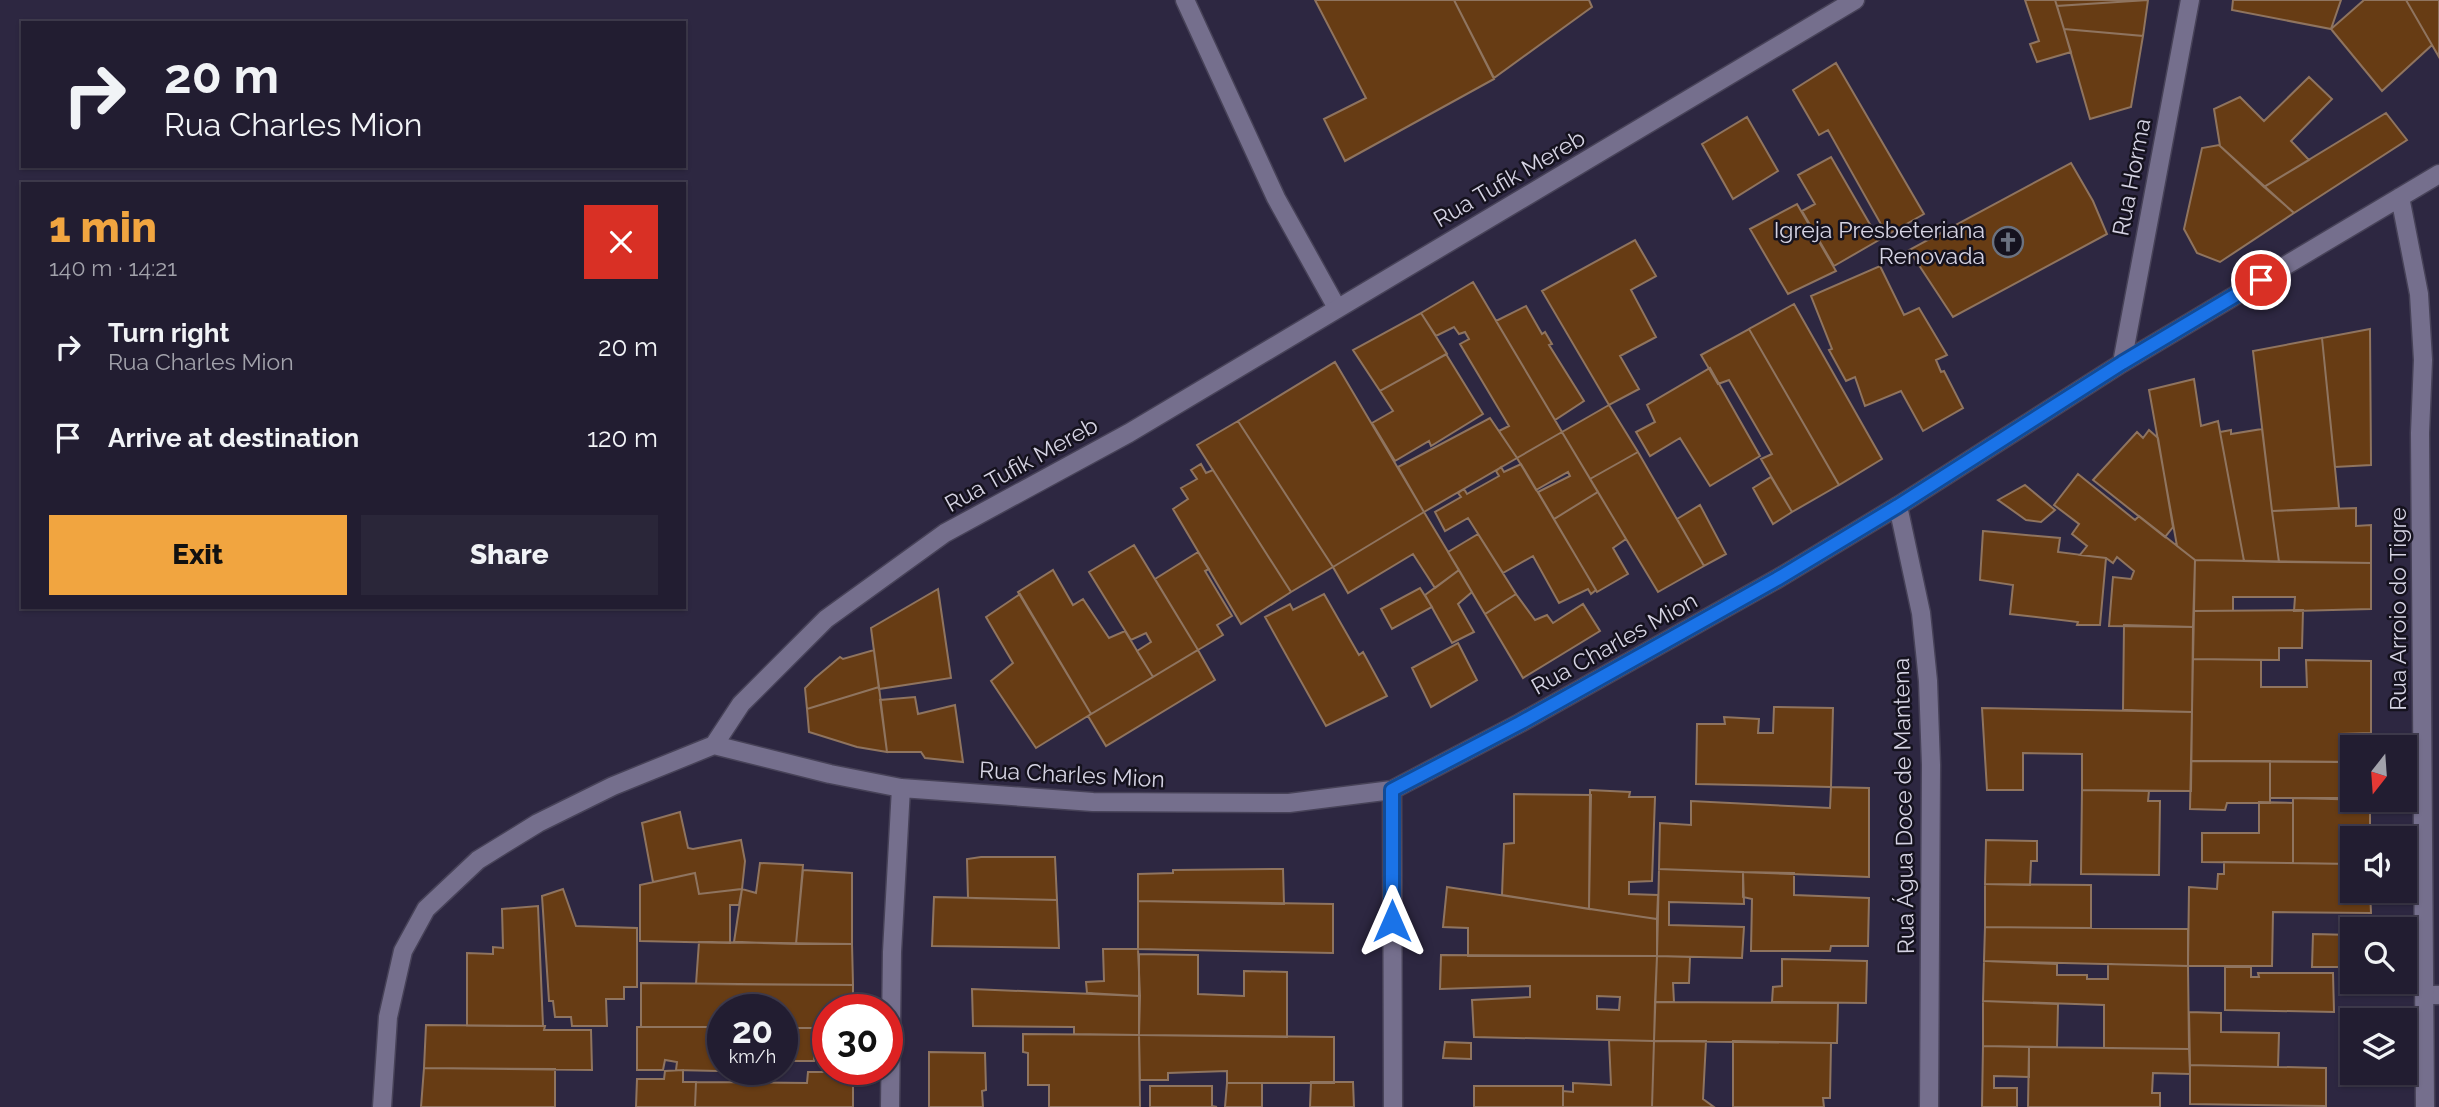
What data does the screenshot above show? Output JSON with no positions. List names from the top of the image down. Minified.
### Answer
{"streets":{"street":["Rua Horma","Rua Tufik Mereb","Rua Arroio do Tigre","Rua Charles Mion","Rua Água Doce de Mantena"]},"crossings":[["Rua Horma","Rua Charles Mion"],["Rua Tufik Mereb","Rua Charles Mion"],["Rua Arroio do Tigre","Rua Charles Mion"],["Rua Charles Mion","Rua Água Doce de Mantena"]],"places":{"church":["Igreja Presbeteriana Renovada"]},"north":"bottom","page":{"turn":["20 m","Rua Charles Mion"],"heading":["1 min","140 m · 14:21"],"list":[{"name":"Turn right","note":"Rua Charles Mion","value":"20 m"},{"name":"Arrive at destination","value":"120 m"}],"buttons":["Exit","Share"],"speed":"20 km/h","limit":"30"}}
